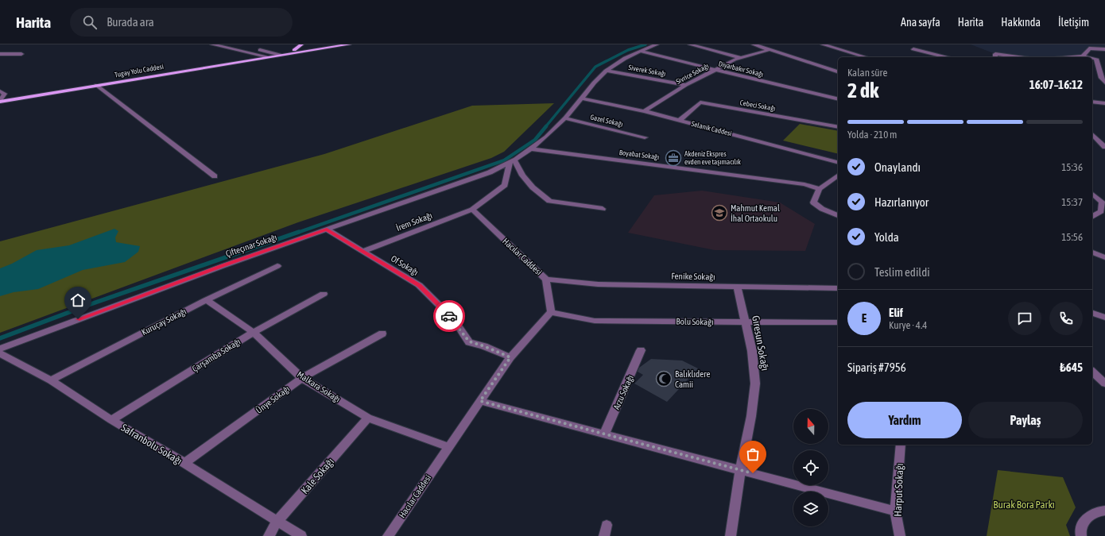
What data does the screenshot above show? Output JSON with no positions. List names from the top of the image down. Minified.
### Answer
{"streets":{"main road":["Tugay Yolu Caddesi"],"street":["Diyarbakır Sokağı","Siverek Sokağı","Sivrice Sokağı","Cebeci Sokağı","Gazel Sokağı","Selanik Caddesi","Boyabat Sokağı","İrem Sokağı","Çifteçınar Sokağı","Hacılar Caddesi","Of Sokağı","Fenike Sokağı","Kuruçay Sokağı","Bolu Sokağı","Gıresun Sokağı","Çarşamba Sokağı","Malkara Sokağı","Arzu Sokağı","Ünye Sokağı","Safranbolu Sokağı","Kale Sokağı","Harput Sokağı"]},"crossings":[["Diyarbakır Sokağı","Sivrice Sokağı"],["Siverek Sokağı","Sivrice Sokağı"],["Sivrice Sokağı","Selanik Caddesi"],["Cebeci Sokağı","Selanik Caddesi"],["İrem Sokağı","Hacılar Caddesi"],["İrem Sokağı","Of Sokağı"],["Çifteçınar Sokağı","Of Sokağı"],["Hacılar Caddesi","Of Sokağı"],["Hacılar Caddesi","Fenike Sokağı"],["Hacılar Caddesi","Bolu Sokağı"],["Hacılar Caddesi","Malkara Sokağı"],["Fenike Sokağı","Gıresun Sokağı"],["Kuruçay Sokağı","Malkara Sokağı"],["Kuruçay Sokağı","Safranbolu Sokağı"],["Bolu Sokağı","Gıresun Sokağı"],["Çarşamba Sokağı","Malkara Sokağı"],["Çarşamba Sokağı","Safranbolu Sokağı"],["Malkara Sokağı","Ünye Sokağı"],["Malkara Sokağı","Kale Sokağı"],["Ünye Sokağı","Safranbolu Sokağı"],["Safranbolu Sokağı","Kale Sokağı"]],"parks":["Burak Bora Parkı"],"places":{"office":["Akdeniz Ekspres evden eve taşımacılık"],"school or university":["Mahmut Kemal İhal Ortaokulu"],"mosque":["Balıklıdere Camii"]},"north":"top","page":{"header":"Harita","search":"Burada ara","nav":["Ana sayfa","Harita","Hakkında","İletişim"],"heading":["2 dk","Kalan süre","16:07–16:12"],"panel":["Elif","Kurye · 4.4","Sipariş #7956","₺645"],"bar":"Yolda · 210 m","list":[["Onaylandı","15:36"],["Hazırlanıyor","15:37"],["Yolda","15:56"],"Teslim edildi"],"round":"E","buttons":["Yardım","Paylaş"]}}
